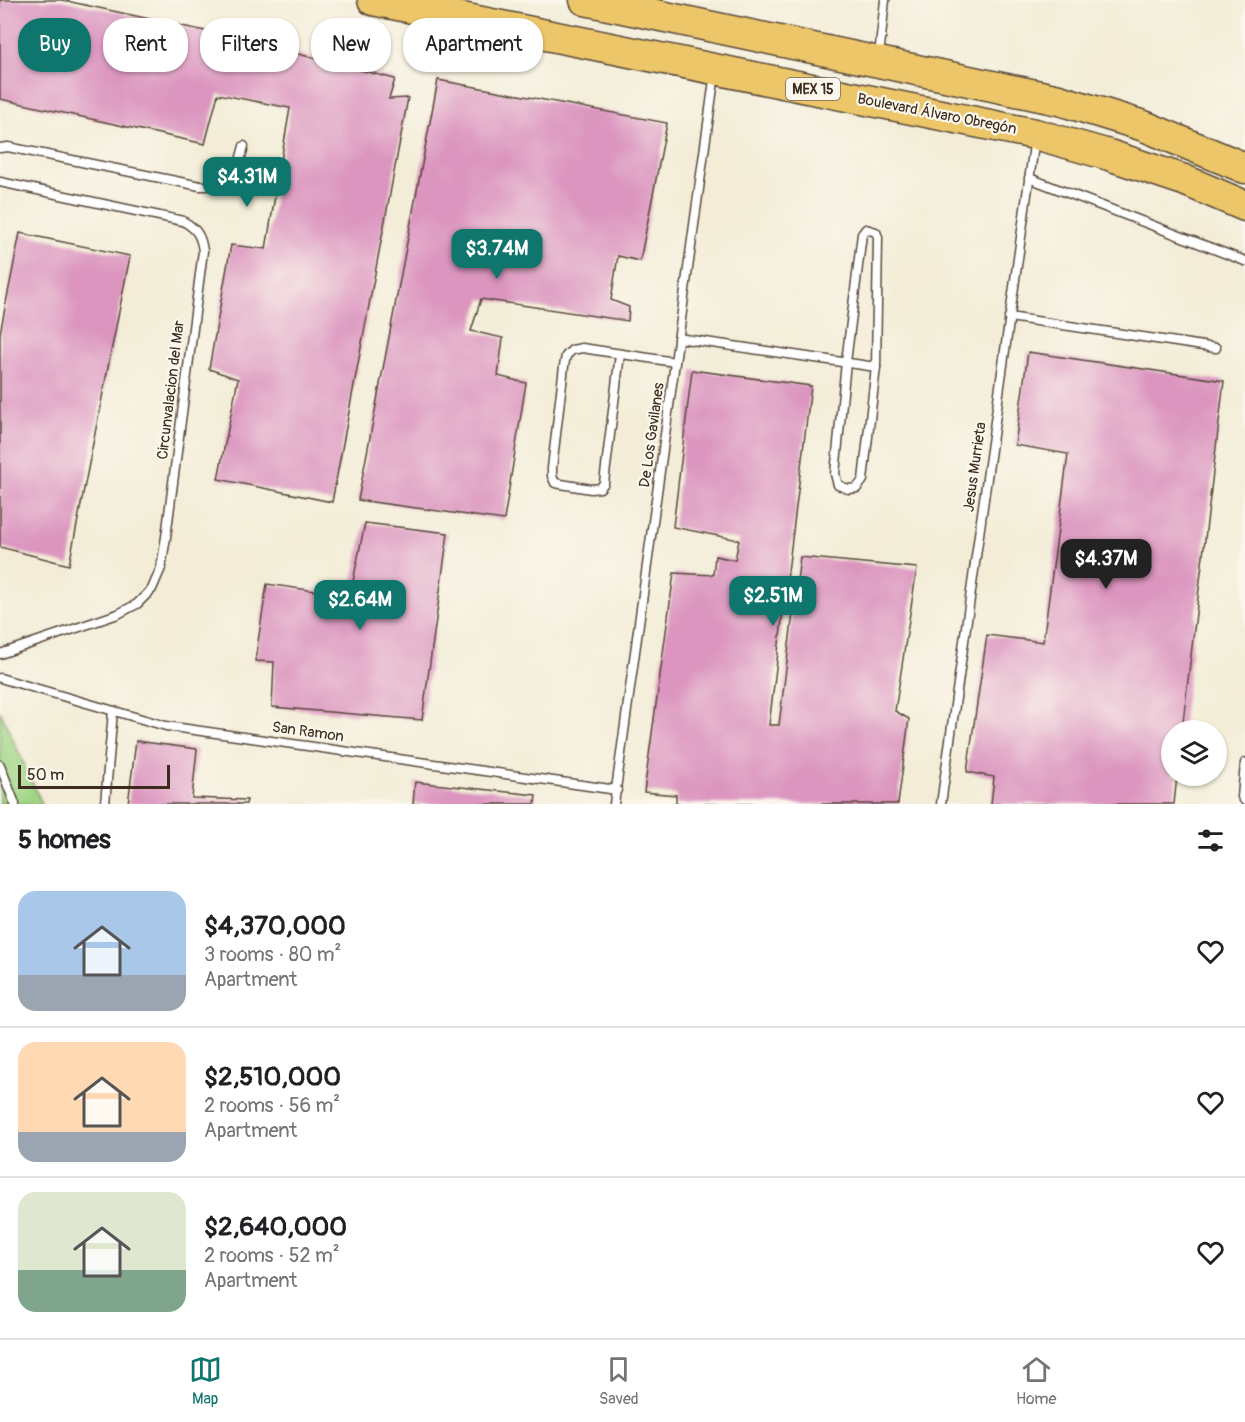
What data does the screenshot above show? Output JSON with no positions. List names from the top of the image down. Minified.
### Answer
{"streets":{"highway":["MEX 15","Boulevard Álvaro Obregón"],"lane":["Circunvalacion del Mar","De Los Gavilanes","Jesus Murrieta","San Ramon"]},"crossings":[["Boulevard Álvaro Obregón","De Los Gavilanes"],["Boulevard Álvaro Obregón","Jesus Murrieta"],["De Los Gavilanes","San Ramon"]],"scale_bar":"50 m","page":{"chip":["Buy","Rent","Filters","New","Apartment"],"price":["$4.31M","$3.74M","$4.37M","$2.51M","$2.64M"],"scale":"50 m","heading":"5 homes","list":[{"name":"$4,370,000","note":"3 rooms · 80 m² · Apartment"},{"name":"$2,510,000","note":"2 rooms · 56 m² · Apartment"},{"name":"$2,640,000","note":"2 rooms · 52 m² · Apartment"}],"tabs":["Map","Saved","Home"]}}
